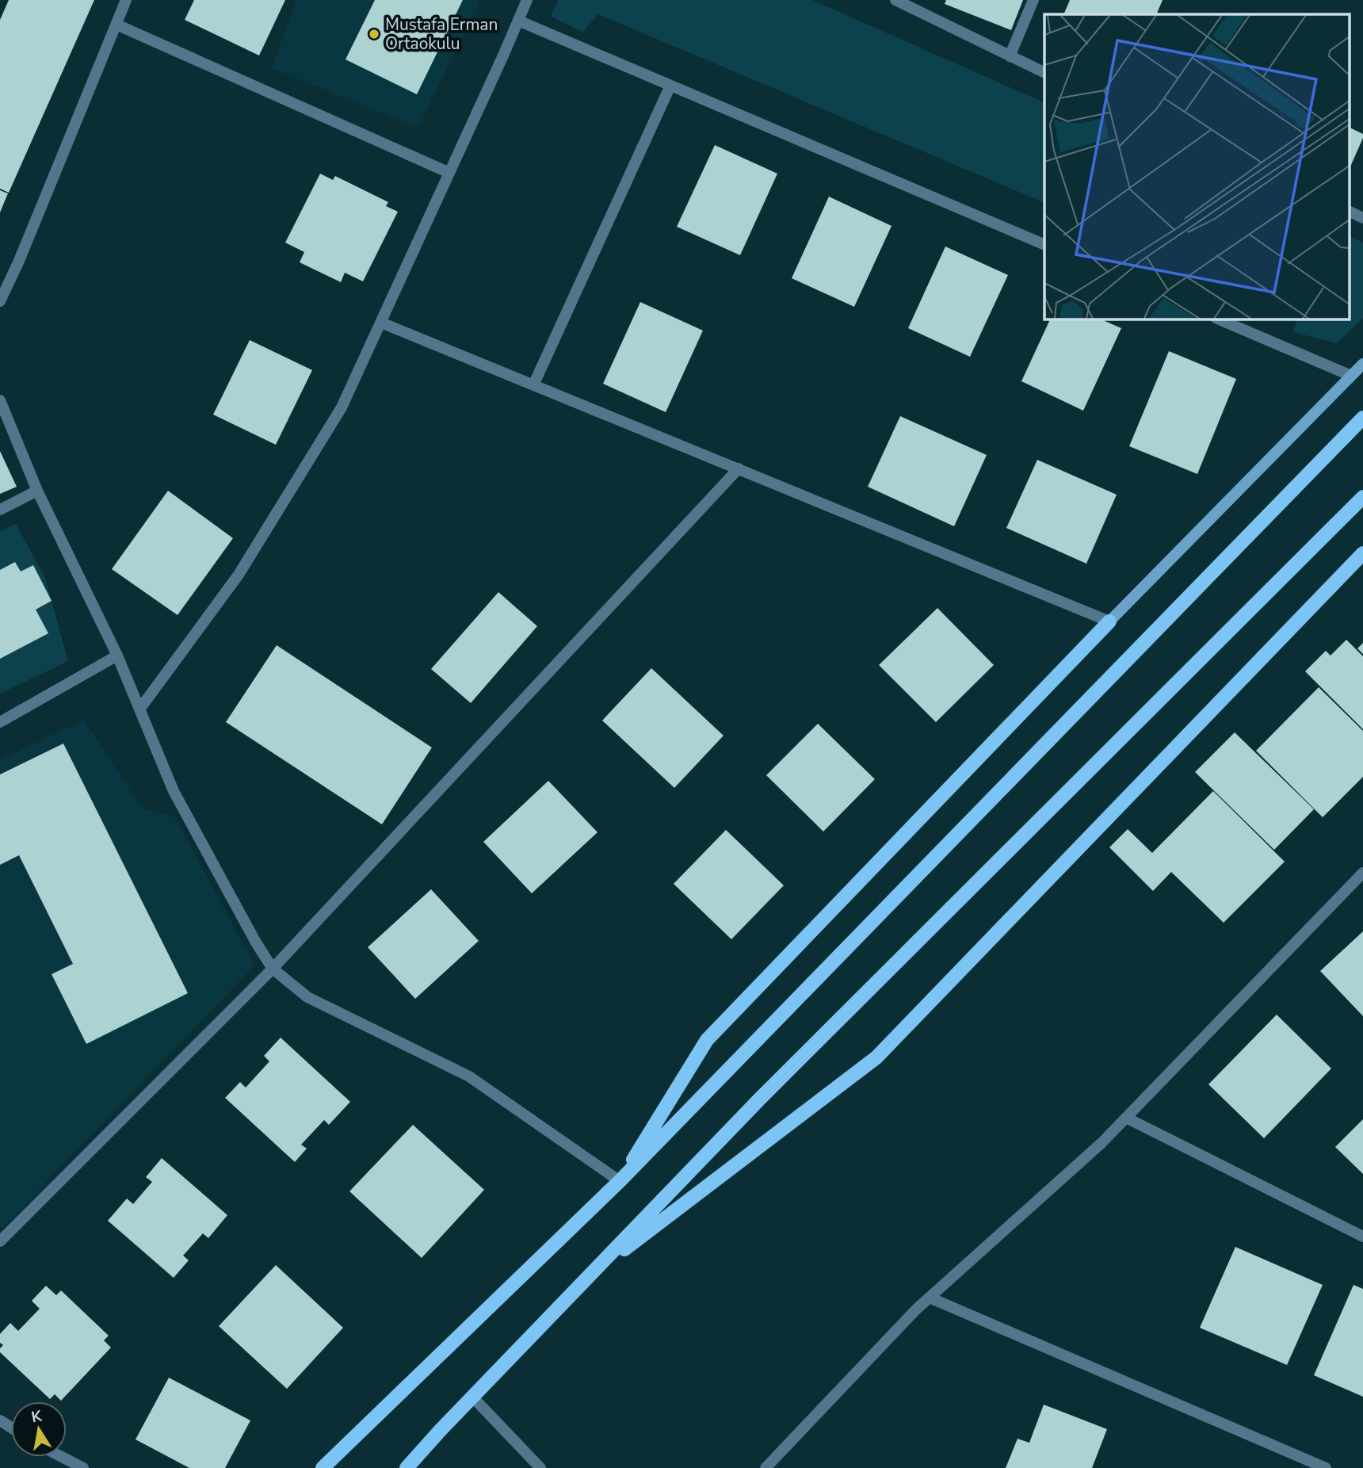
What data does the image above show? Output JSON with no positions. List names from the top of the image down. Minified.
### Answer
{"places":["Mustafa Erman Ortaokulu"],"north":"top"}
